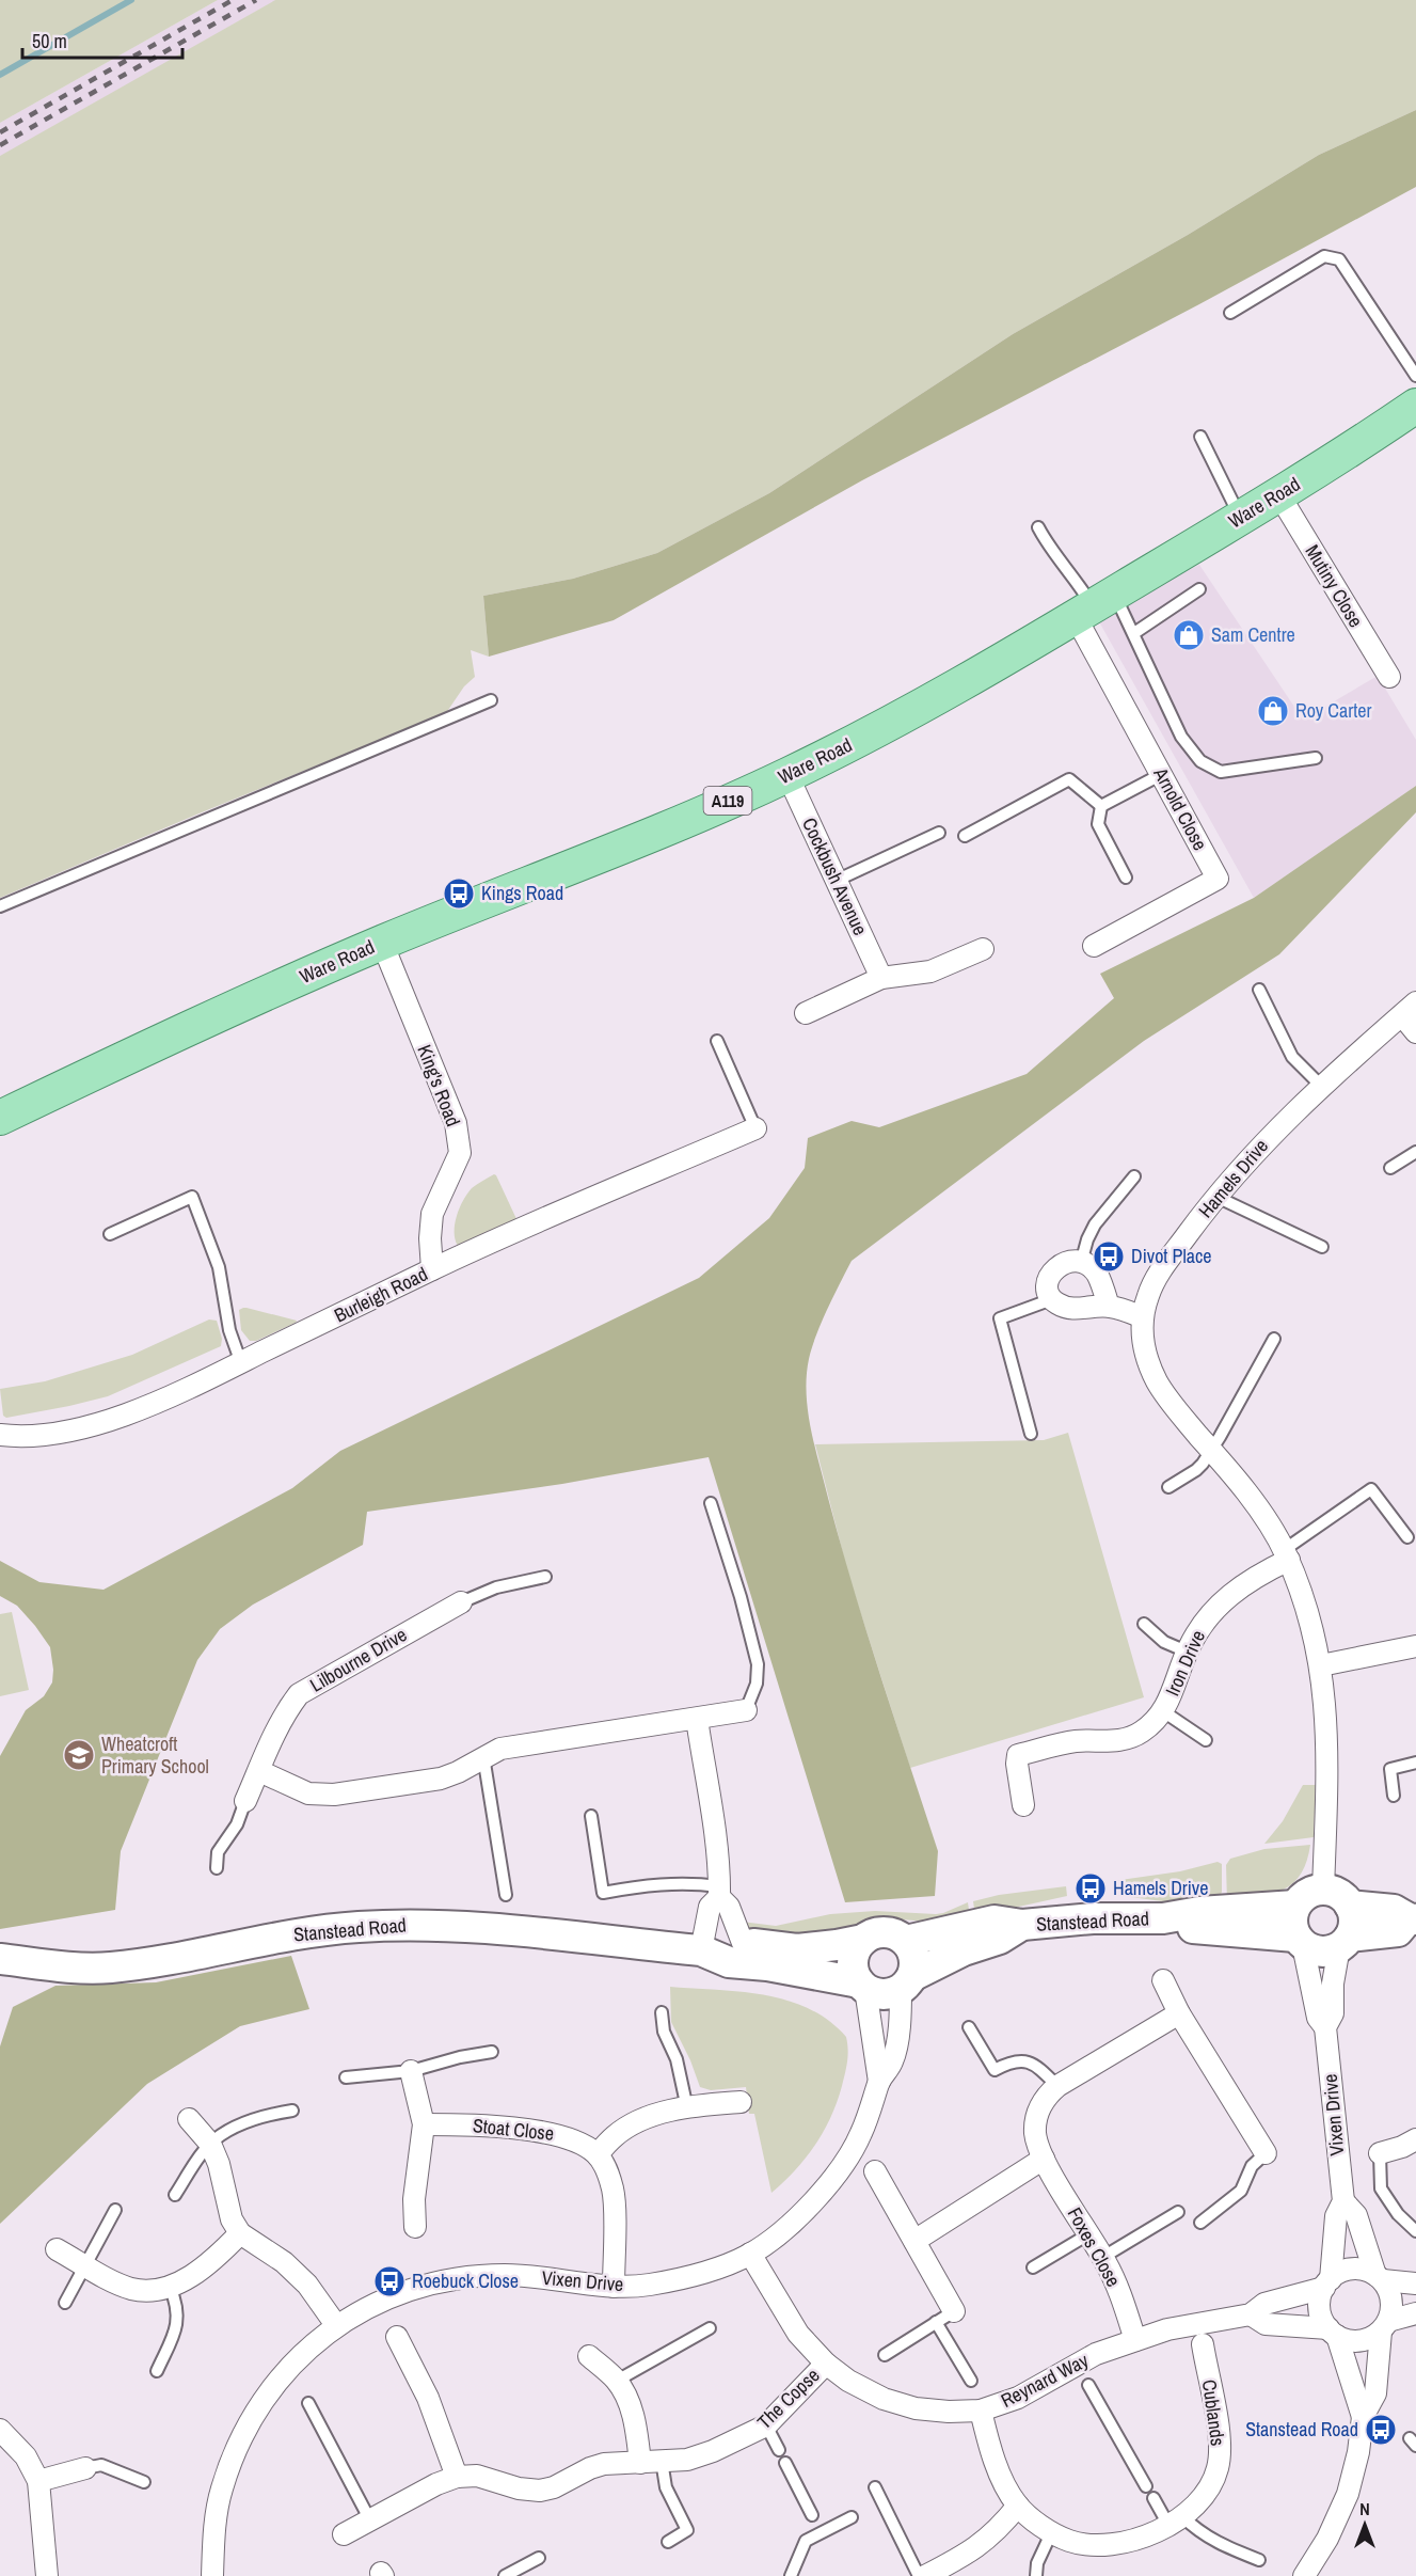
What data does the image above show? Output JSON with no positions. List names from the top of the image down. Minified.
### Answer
{"streets":{"main road":["Ware Road","A119","Stanstead Road"],"street":["Mutiny Close","Arnold Close","Cockbush Avenue","King's Road","Hamels Drive","Burleigh Road","Lilbourne Drive","Iron Drive","Vixen Drive","Stoat Close","Foxes Close","Reynard Way","The Copse","Cublands"]},"crossings":[["Ware Road","Mutiny Close"],["Ware Road","Arnold Close"],["Ware Road","Cockbush Avenue"],["Ware Road","King's Road"],["King's Road","Burleigh Road"],["Hamels Drive","Iron Drive"],["Hamels Drive","Stanstead Road"],["Hamels Drive","Vixen Drive"],["Stanstead Road","Vixen Drive"],["Vixen Drive","Reynard Way"],["Foxes Close","Reynard Way"],["Reynard Way","The Copse"],["Reynard Way","Cublands"]],"places":{"shop":["Sam Centre","Roy Carter"],"bus stop":["Kings Road","Divot Place","Hamels Drive","Roebuck Close","Stanstead Road"],"school or university":["Wheatcroft Primary School"]},"scale_bar":"50 m","north":"top"}
